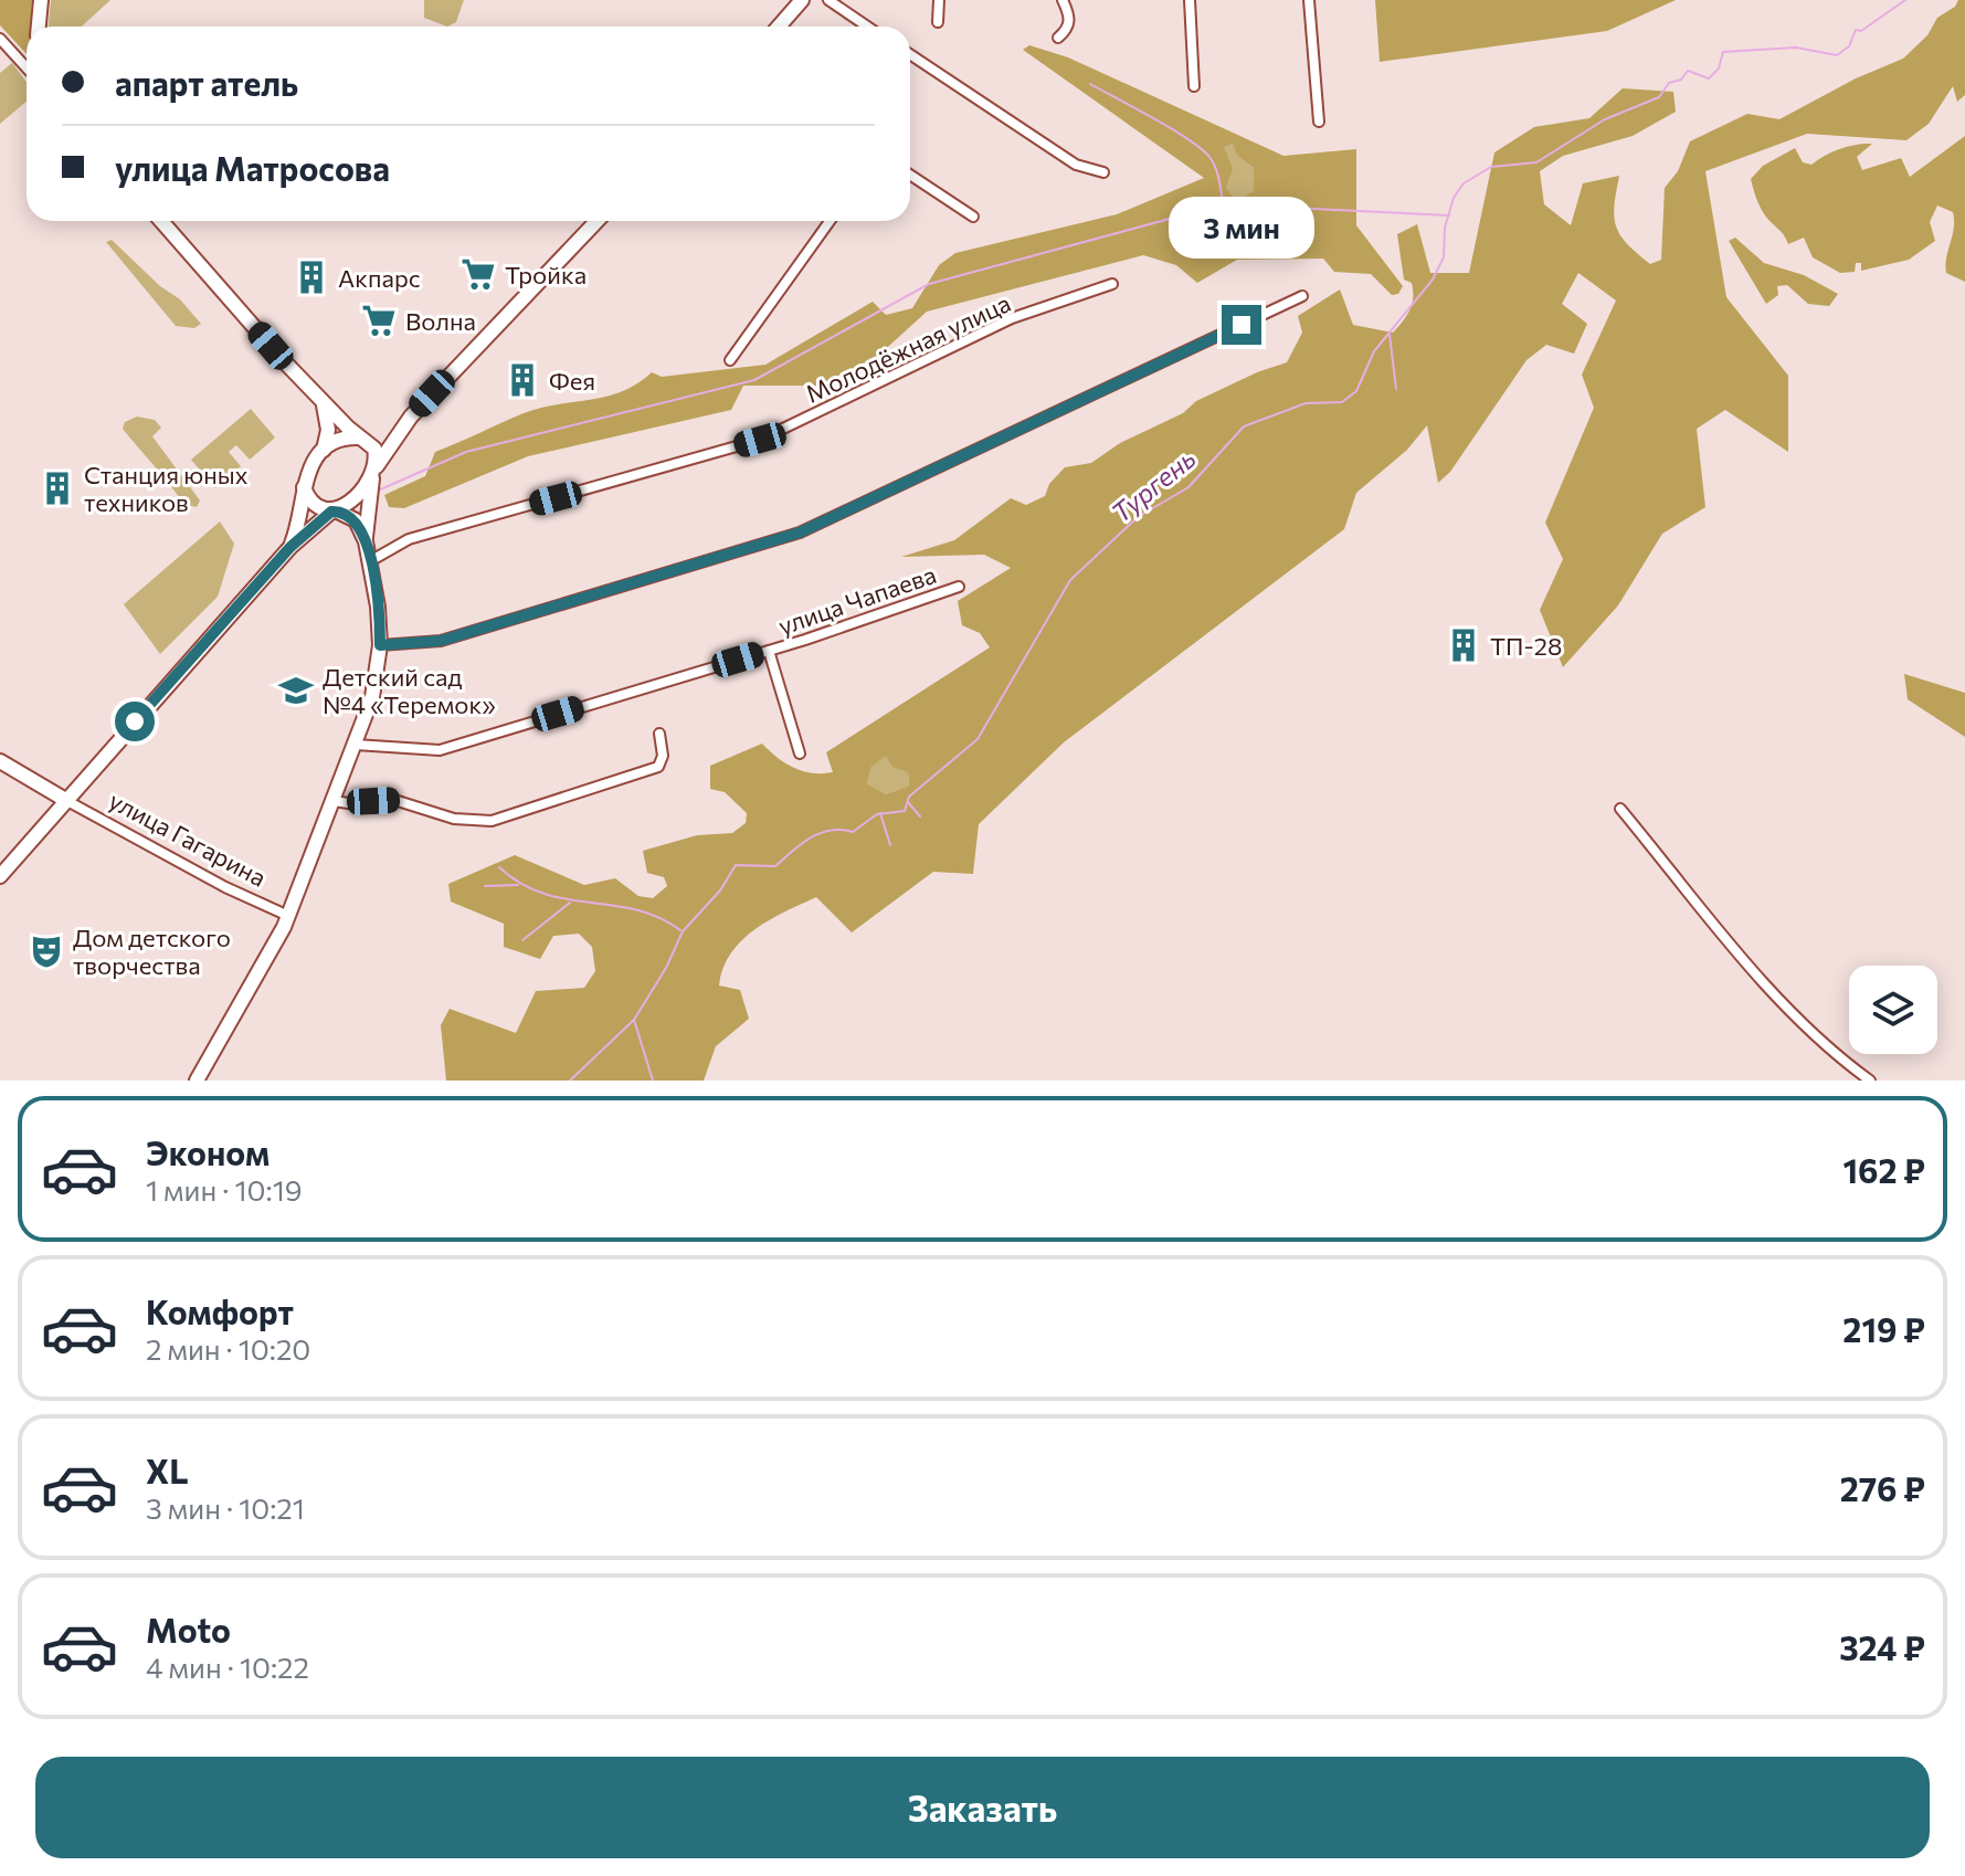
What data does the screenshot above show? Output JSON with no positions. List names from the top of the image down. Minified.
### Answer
{"streets":{"main road":["улица Гагарина"],"street":["Молодёжная улица","улица Чапаева"]},"crossings":[["Молодёжная улица","улица Гагарина"],["улица Чапаева","улица Гагарина"]],"water":["Тургень"],"places":{"supermarket":["Тройка","Волна"],"building":["Акпарс","Фея","Станция юных техников","ТП-28"],"school or university":["Детский сад №4 «Теремок»"],"theatre":["Дом детского творчества"]},"page":{"banner":["апарт атель","улица Матросова"],"bubble":"3 мин","list":[{"name":"Эконом","note":"1 мин · 10:19","value":"162 ₽"},{"name":"Комфорт","note":"2 мин · 10:20","value":"219 ₽"},{"name":"XL","note":"3 мин · 10:21","value":"276 ₽"},{"name":"Moto","note":"4 мин · 10:22","value":"324 ₽"}],"buttons":"Заказать"}}
